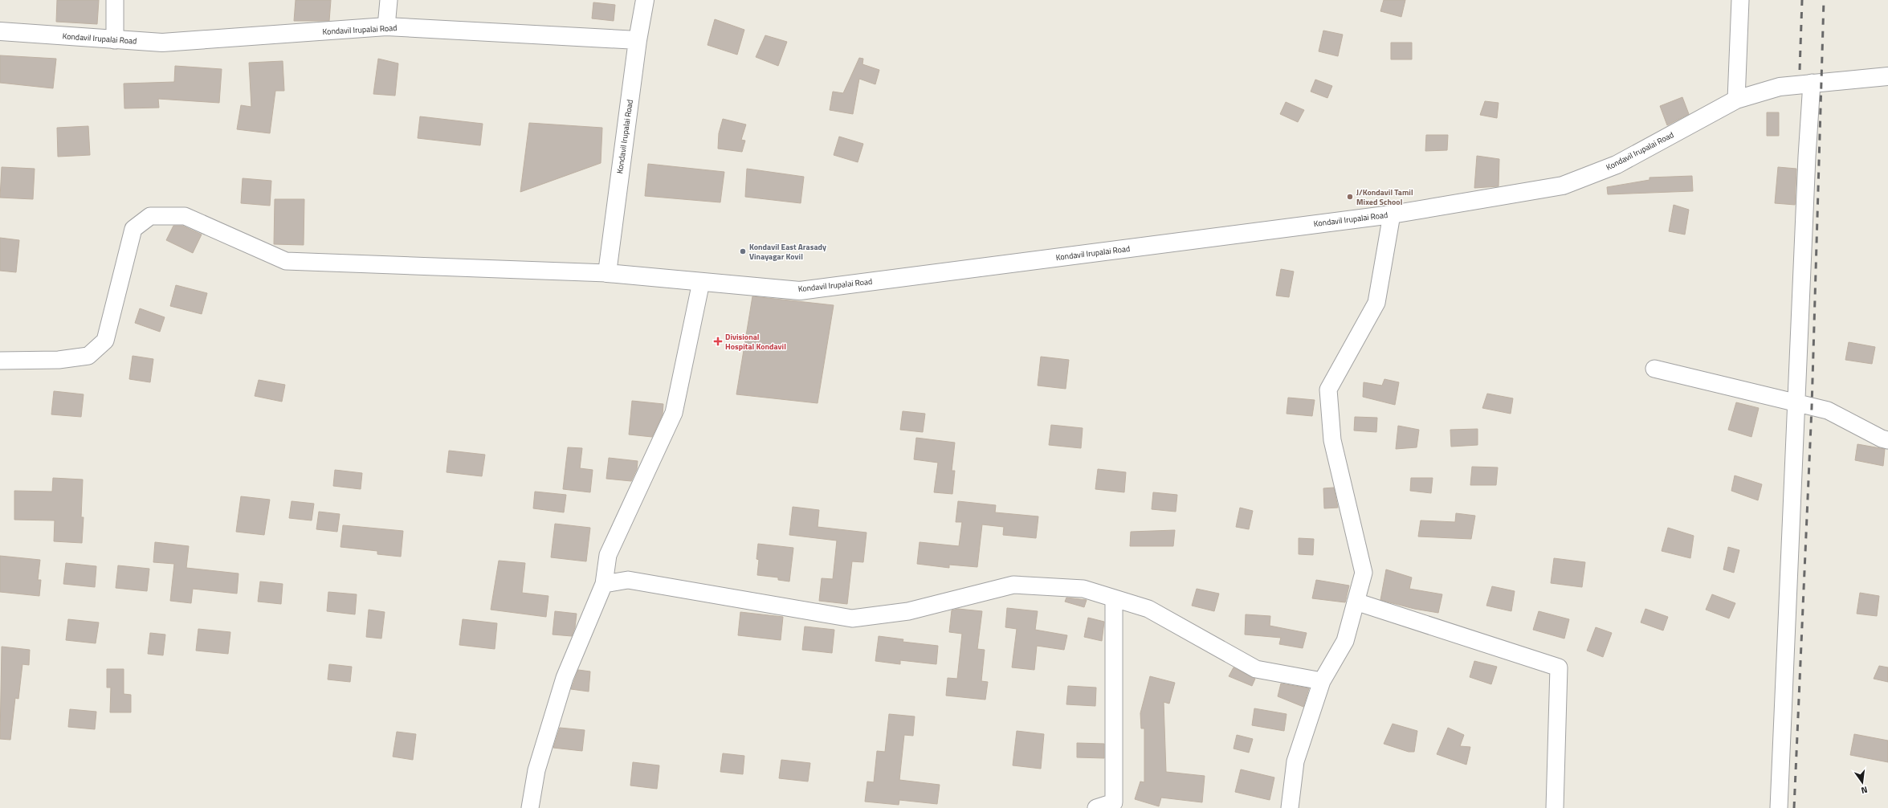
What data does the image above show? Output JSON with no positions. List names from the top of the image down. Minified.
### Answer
{"streets":{"street":["Kondavil Irupalai Road"]},"places":{"other":["J/Kondavil Tamil Mixed School","Kondavil East Arasady Vinayagar Kovil"],"health":["Divisional Hospital Kondavil"]},"north":"bottom"}
